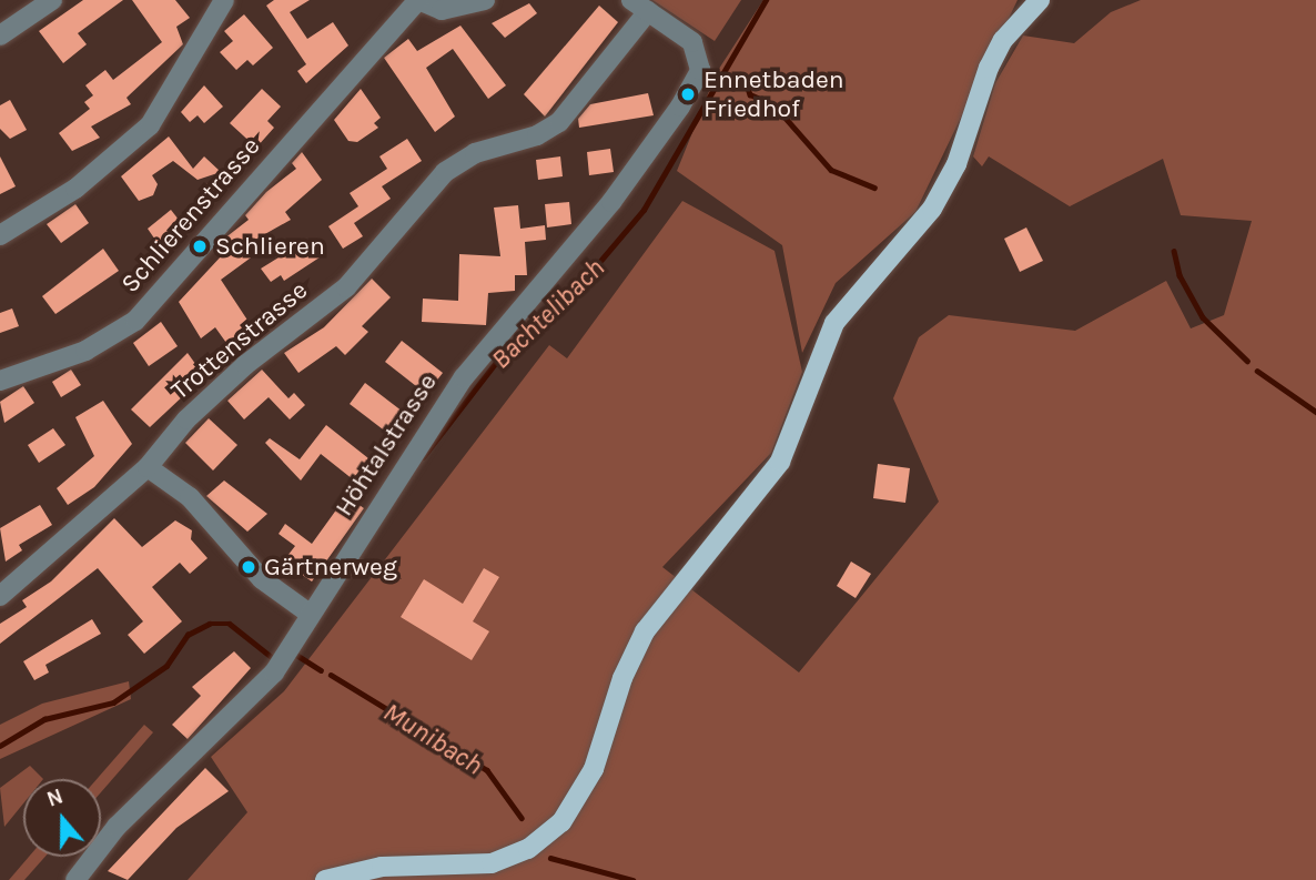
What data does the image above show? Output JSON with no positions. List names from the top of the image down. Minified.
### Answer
{"streets":{"street":["Schlierenstrasse","Trottenstrasse","Höhtalstrasse"]},"crossings":[["Trottenstrasse","Höhtalstrasse"]],"water":["Bachtelibach","Munibach"],"places":["Ennetbaden Friedhof","Schlieren","Gärtnerweg"],"north":"top"}
